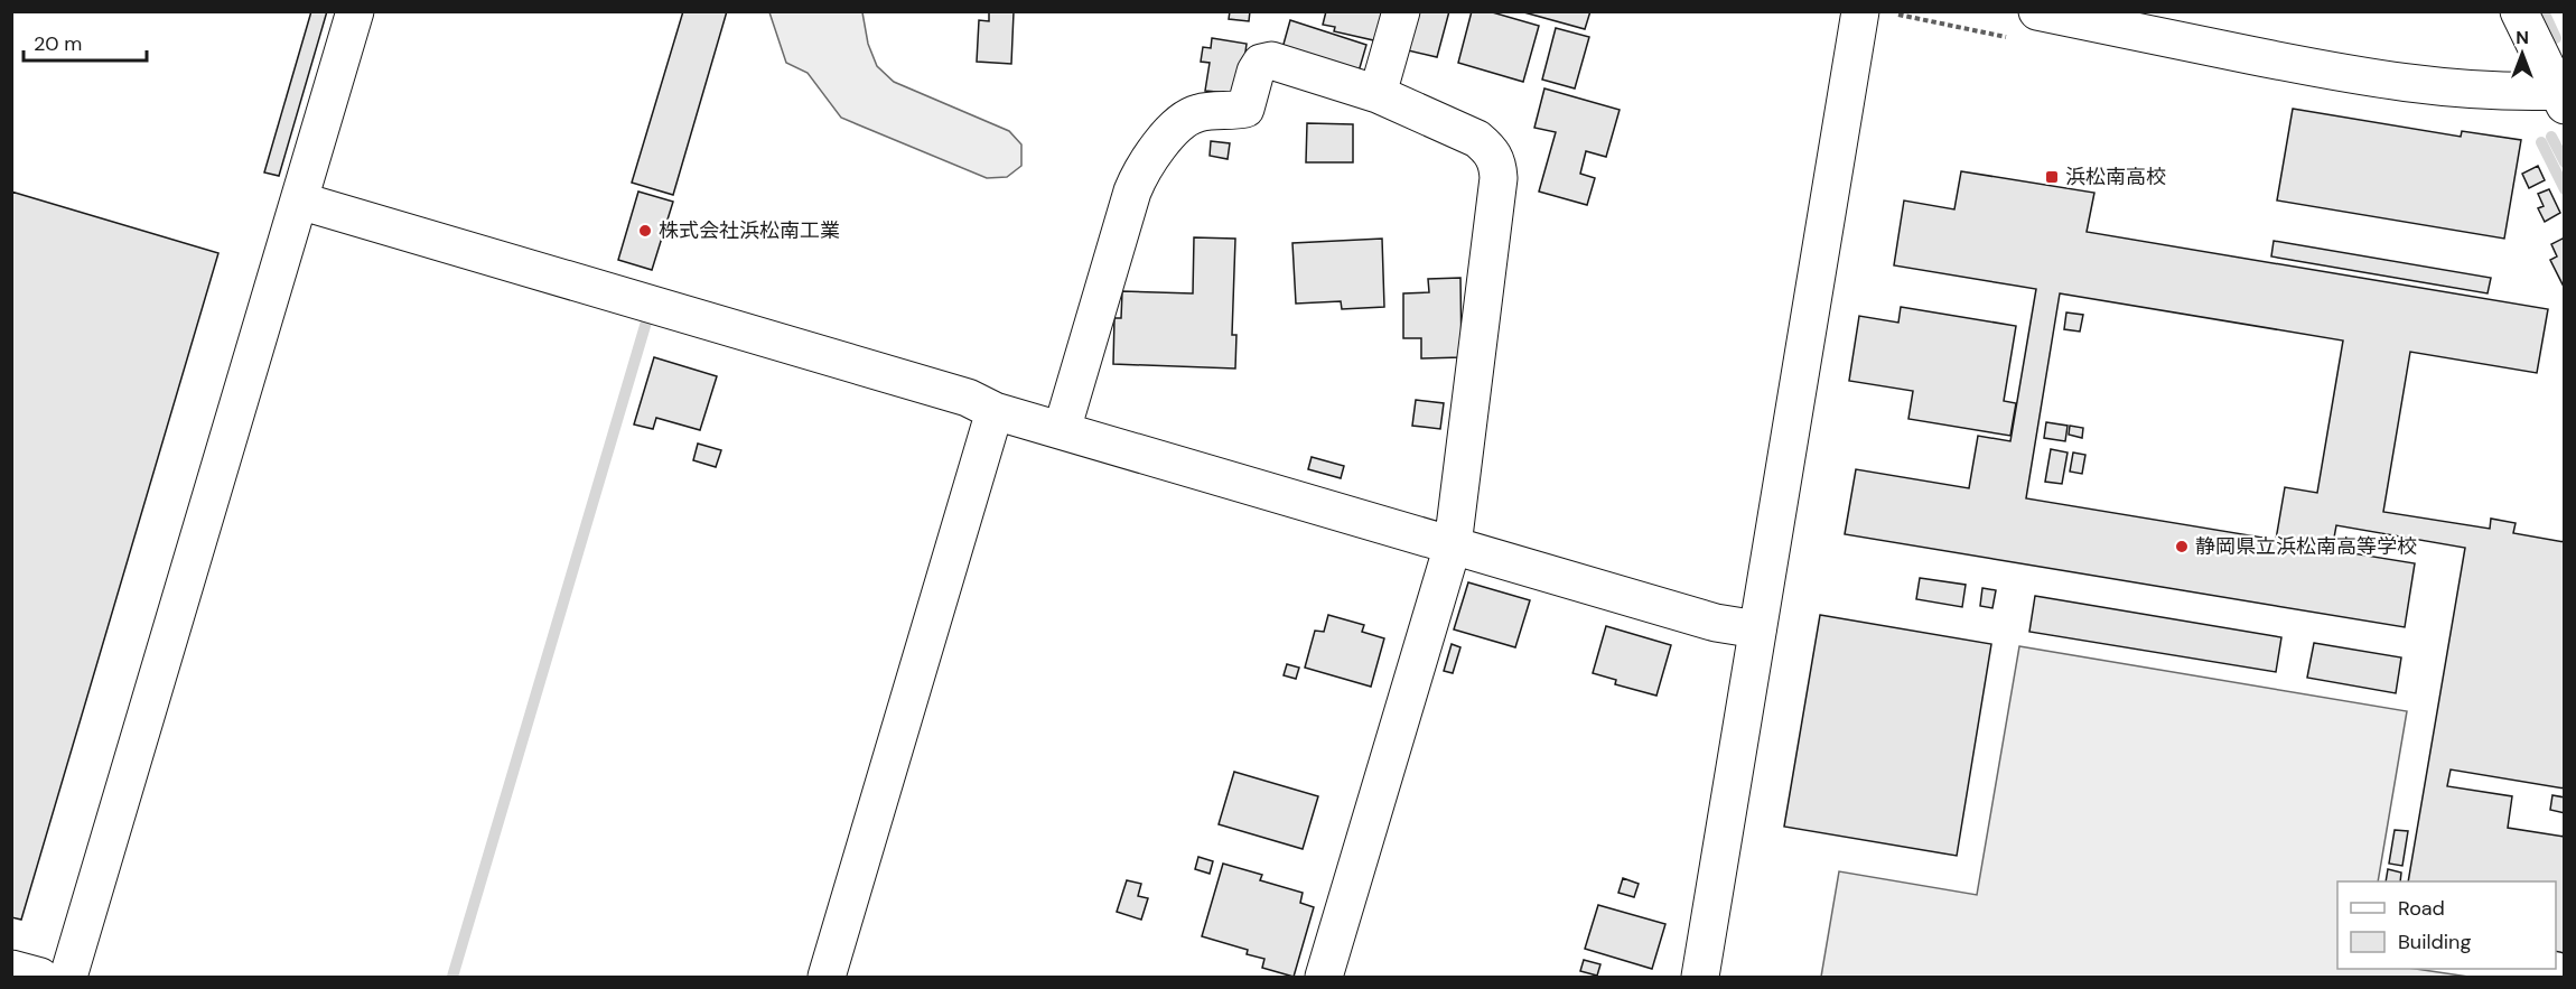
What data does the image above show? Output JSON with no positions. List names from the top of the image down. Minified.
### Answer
{"places":{"transit":["浜松南高校"],"other":["株式会社浜松南工業","静岡県立浜松南高等学校"]},"legend":["Road","Building"],"scale_bar":"20 m","north":"top"}
